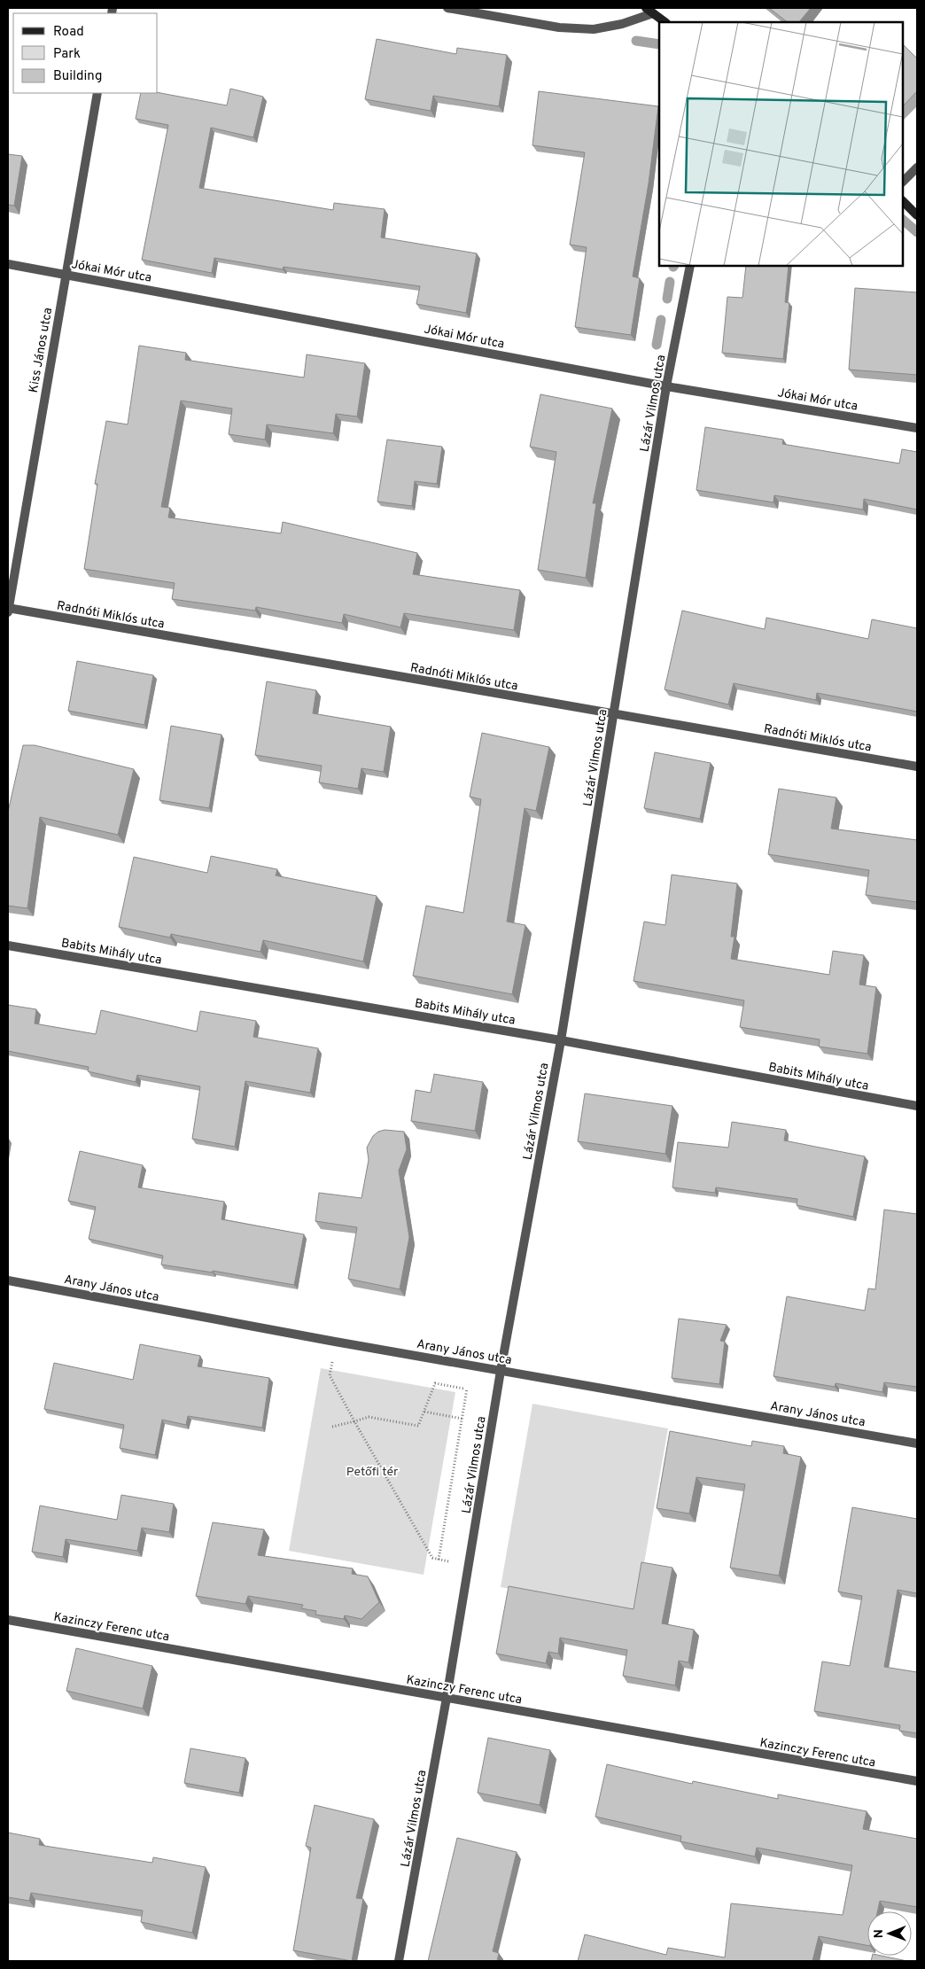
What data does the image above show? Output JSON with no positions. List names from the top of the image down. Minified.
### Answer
{"streets":{"street":["Jókai Mór utca","Kiss János utca","Lázár Vilmos utca","Radnóti Miklós utca","Babits Mihály utca","Arany János utca","Kazinczy Ferenc utca"]},"crossings":[["Jókai Mór utca","Kiss János utca"],["Jókai Mór utca","Lázár Vilmos utca"],["Kiss János utca","Radnóti Miklós utca"],["Lázár Vilmos utca","Radnóti Miklós utca"],["Lázár Vilmos utca","Babits Mihály utca"],["Lázár Vilmos utca","Arany János utca"],["Lázár Vilmos utca","Kazinczy Ferenc utca"]],"parks":["Petőfi tér"],"legend":["Road","Park","Building"],"north":"left"}
